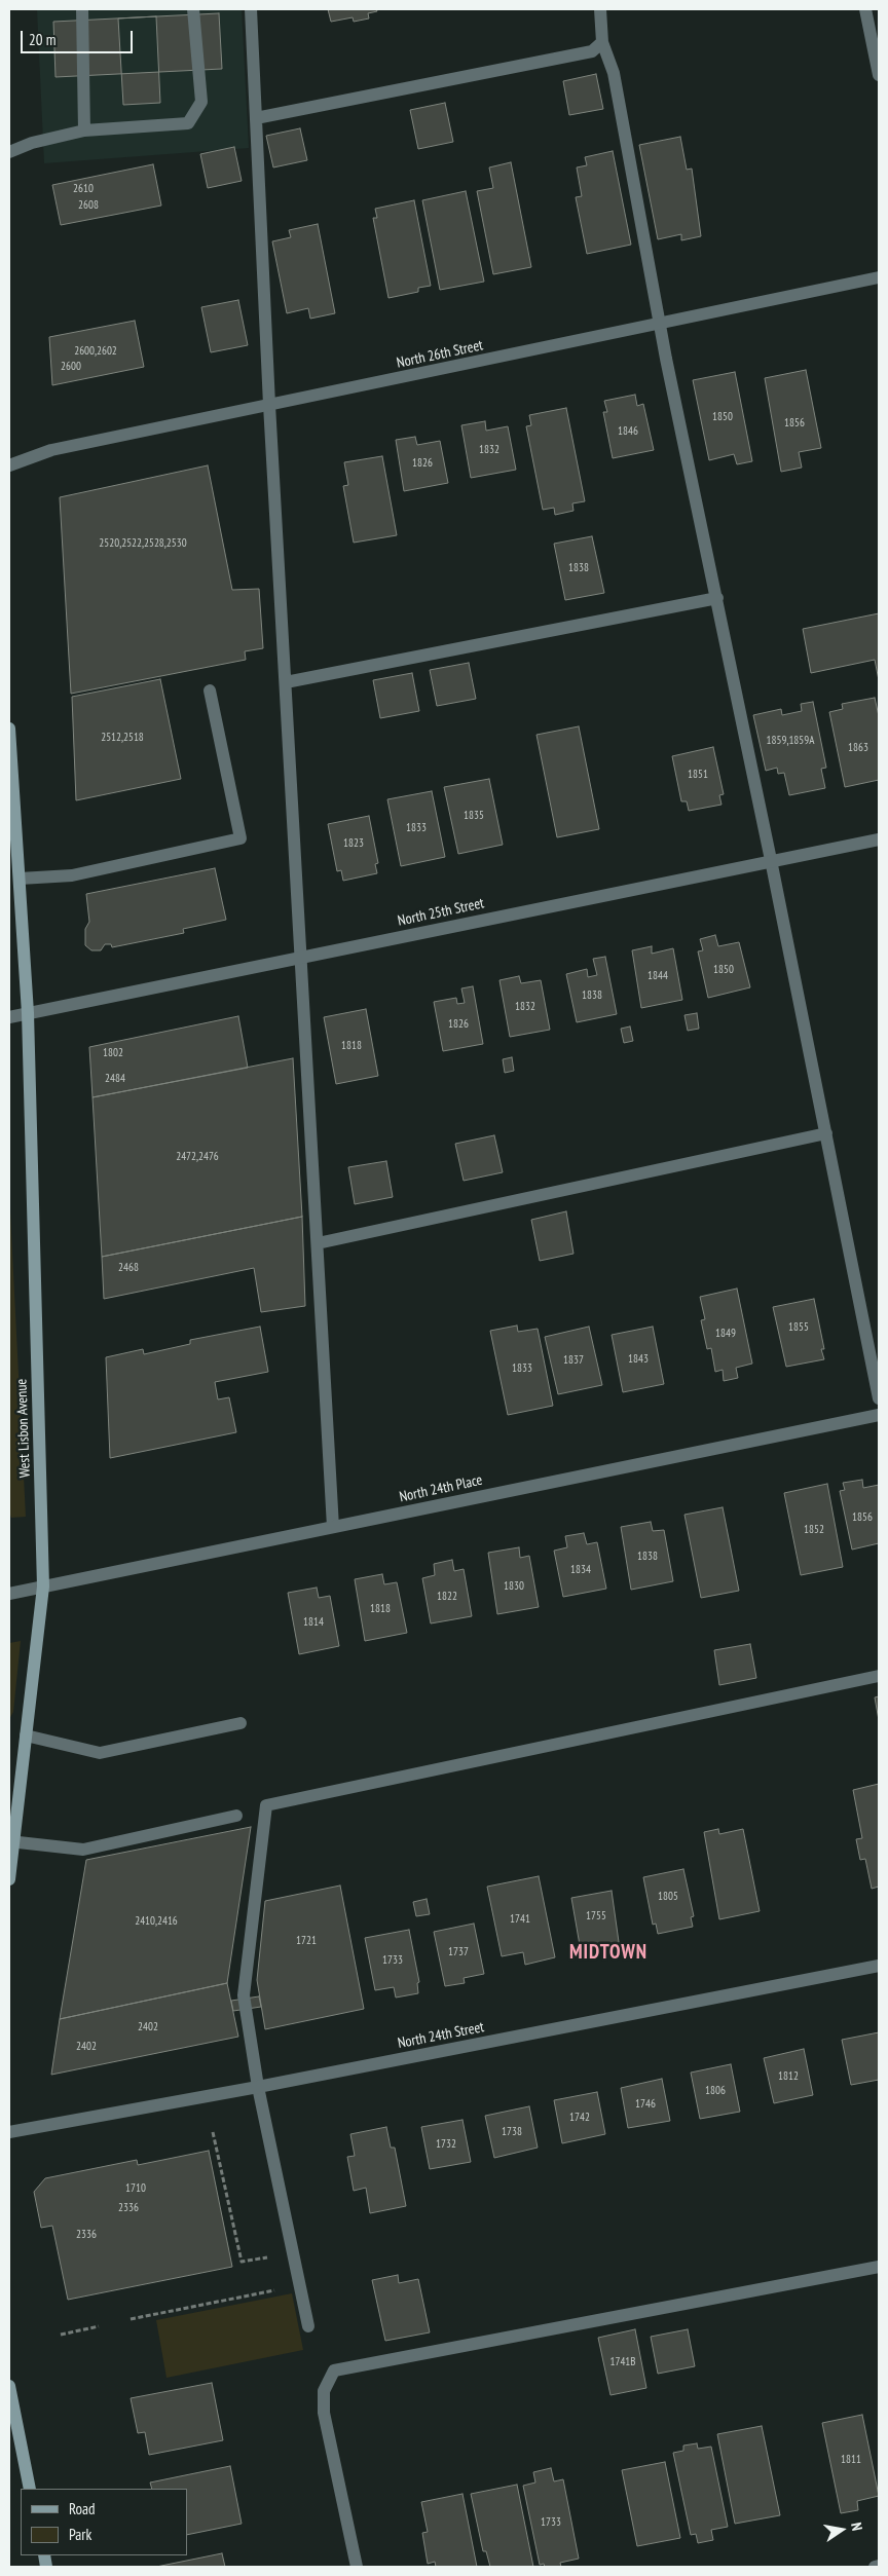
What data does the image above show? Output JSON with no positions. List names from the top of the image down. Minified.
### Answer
{"streets":{"main road":["West Lisbon Avenue"],"street":["North 26th Street","North 25th Street","North 24th Place","North 24th Street"]},"crossings":[["North 25th Street","West Lisbon Avenue"],["West Lisbon Avenue","North 24th Place"]],"districts":["MIDTOWN"],"house_numbers":["2610","2608","2600,2602","2600","1850","1856","1846","1832","1826","2520,2522,2528,2530","1838","2512,2518","1859,1859A","1863","1851","1835","1833","1823","1850","1844","1838","1832","1826","1818","1802","2484","2472,2476","2468","1855","1849","1843","1837","1833","1856","1852","1838","1834","1830","1822","1818","1814","1805","1755","1741","2410,2416","1721","1737","1733","2402","2402","1812","1806","1746","1742","1738","1732","1710","2336","2336","1741B","1811","1733"],"legend":["Road","Park"],"scale_bar":"20 m","north":"right"}
